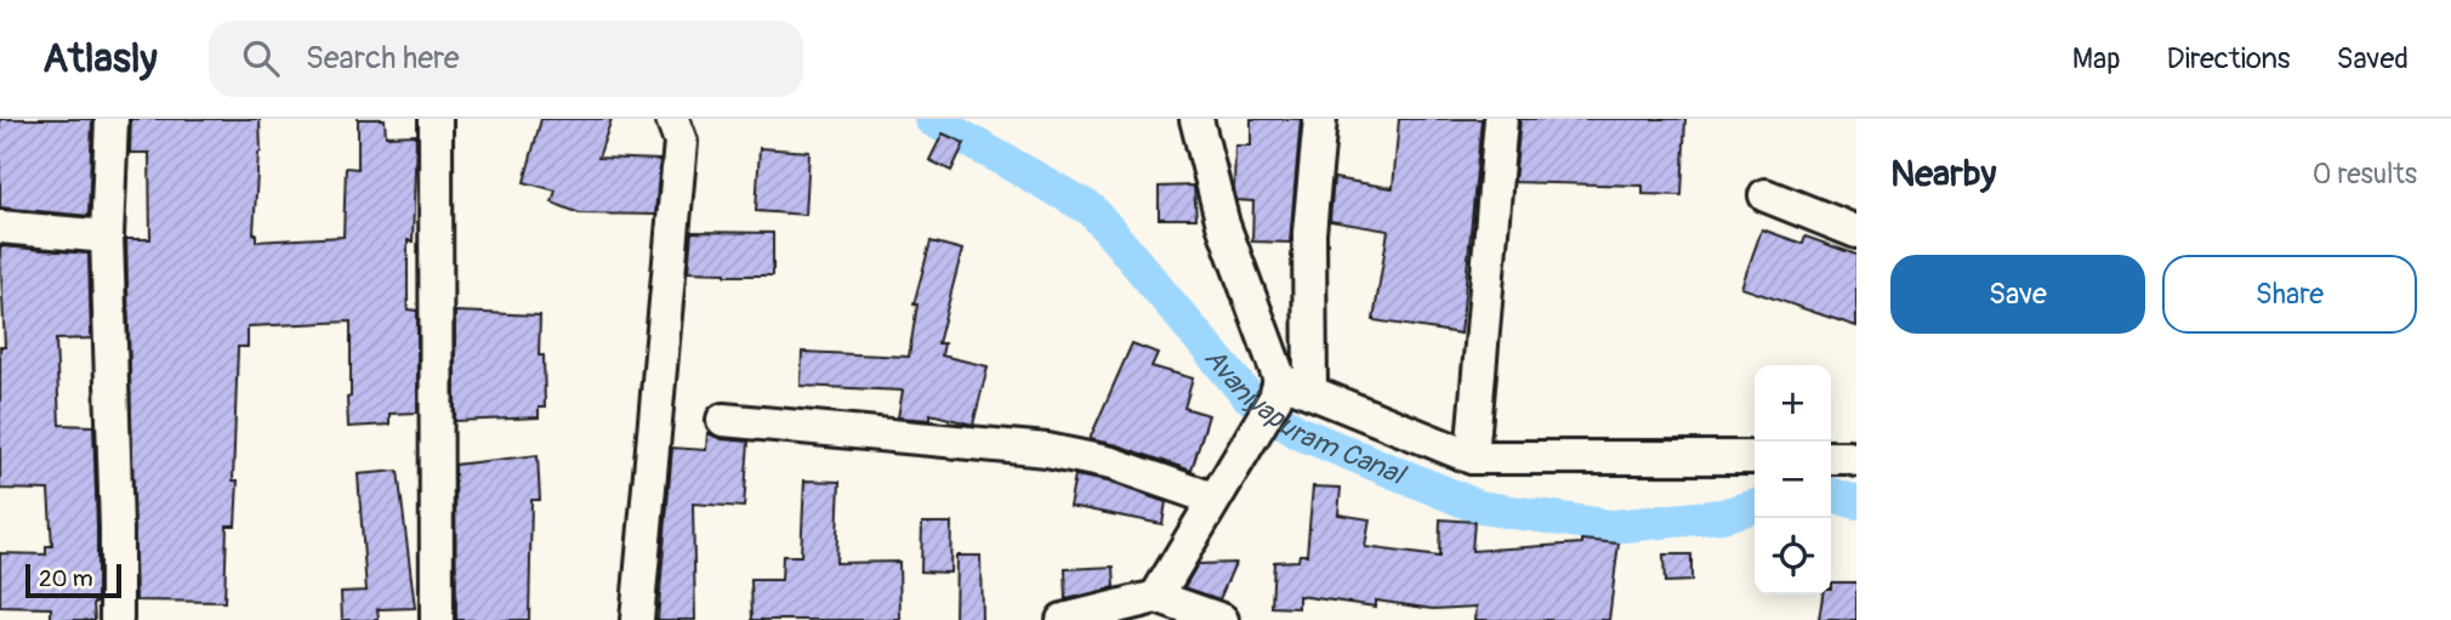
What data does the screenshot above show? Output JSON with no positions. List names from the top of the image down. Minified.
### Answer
{"water":["Avaniyapuram Canal"],"scale_bar":"20 m","page":{"header":"Atlasly","search":"Search here","nav":["Map","Directions","Saved"],"heading":["Nearby","0 results"],"buttons":["Save","Share"],"map_buttons":["+","−"],"scale":"20 m"}}
